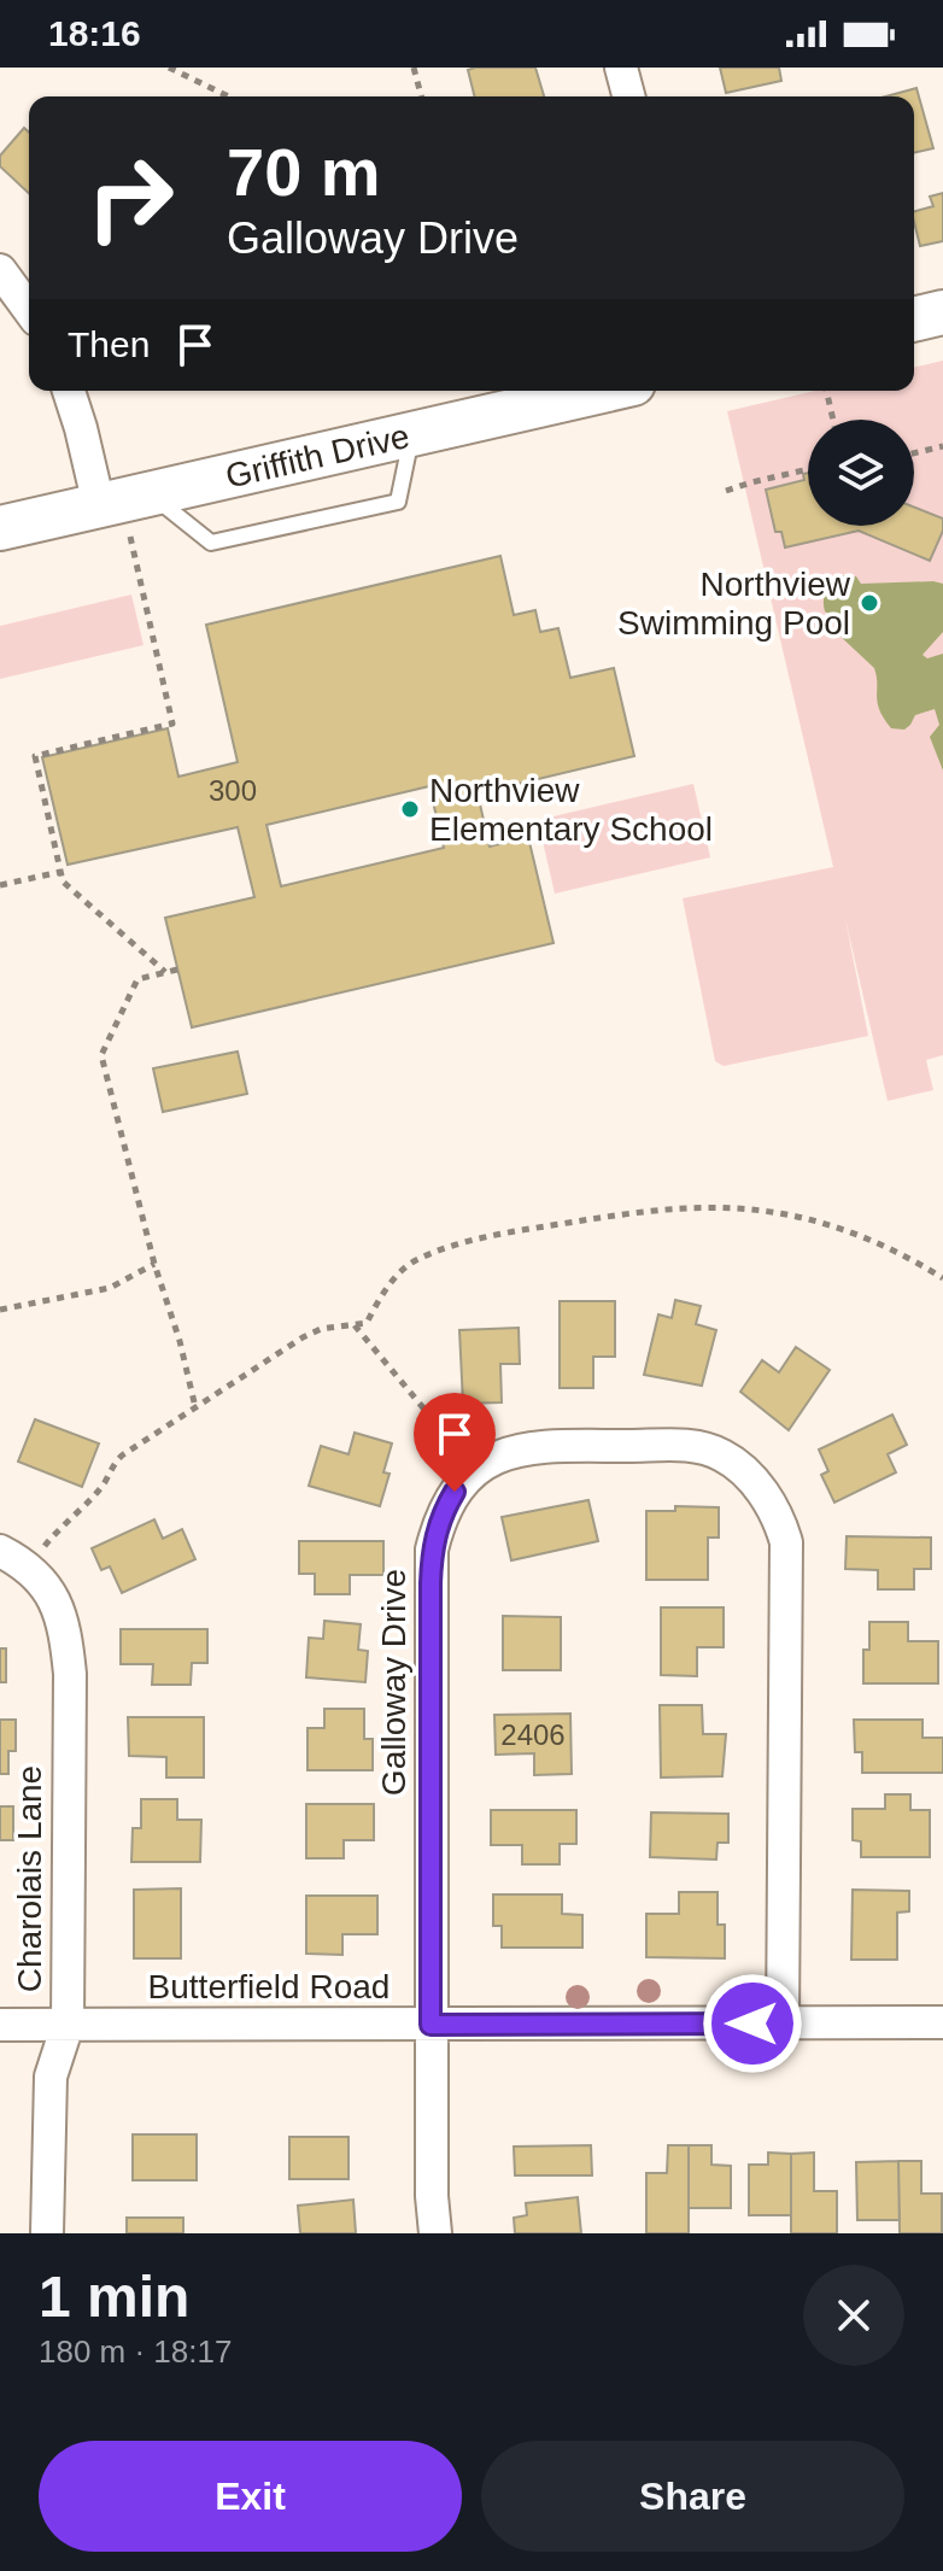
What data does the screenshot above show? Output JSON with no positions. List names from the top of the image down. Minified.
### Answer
{"streets":{"street":["Griffith Drive","Galloway Drive","Charolais Lane","Butterfield Road"]},"crossings":[["Galloway Drive","Butterfield Road"],["Charolais Lane","Butterfield Road"]],"places":["Northview Swimming Pool","Northview Elementary School"],"house_numbers":["300","2406"],"page":{"status":"18:16","turn":["70 m","Galloway Drive"],"then":"Then","heading":["1 min","180 m · 18:17"],"buttons":["Exit","Share"]}}
